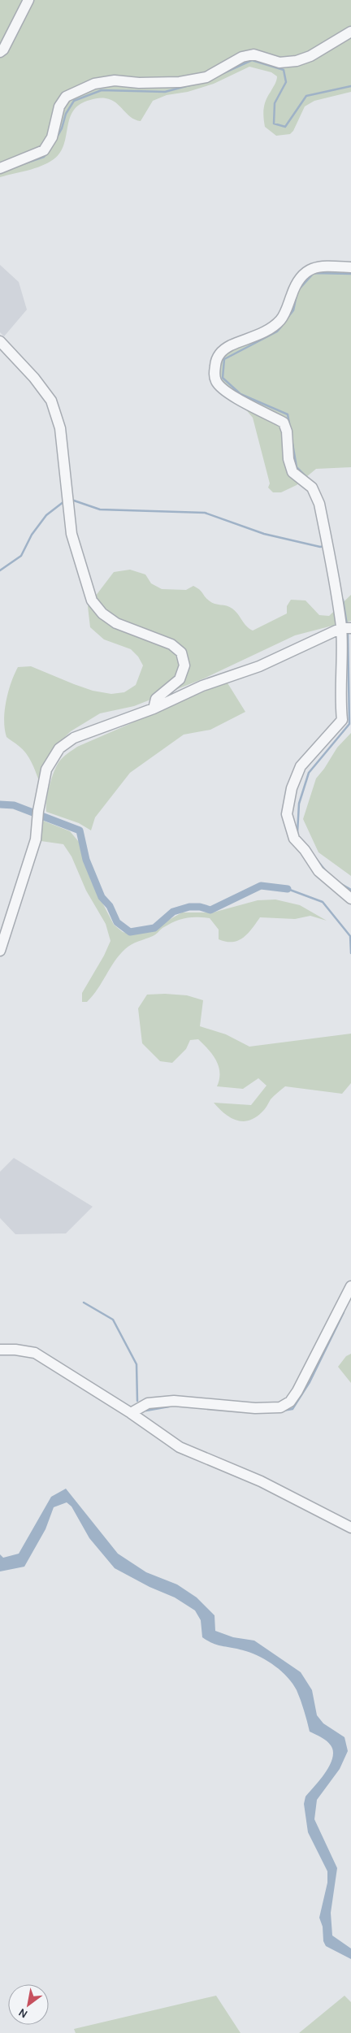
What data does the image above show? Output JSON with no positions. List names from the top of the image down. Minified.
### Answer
{"north":"bottom left"}
